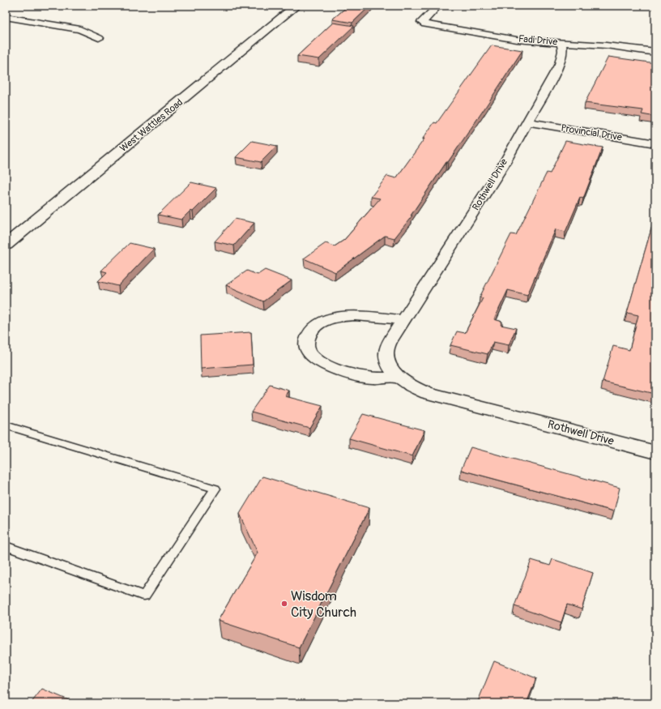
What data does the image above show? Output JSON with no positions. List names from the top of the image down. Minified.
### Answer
{"streets":{"street":["Fadi Drive","West Wattles Road","Provincial Drive","Rothwell Drive"]},"crossings":[["Fadi Drive","Rothwell Drive"],["Provincial Drive","Rothwell Drive"]],"places":["Wisdom City Church"]}
